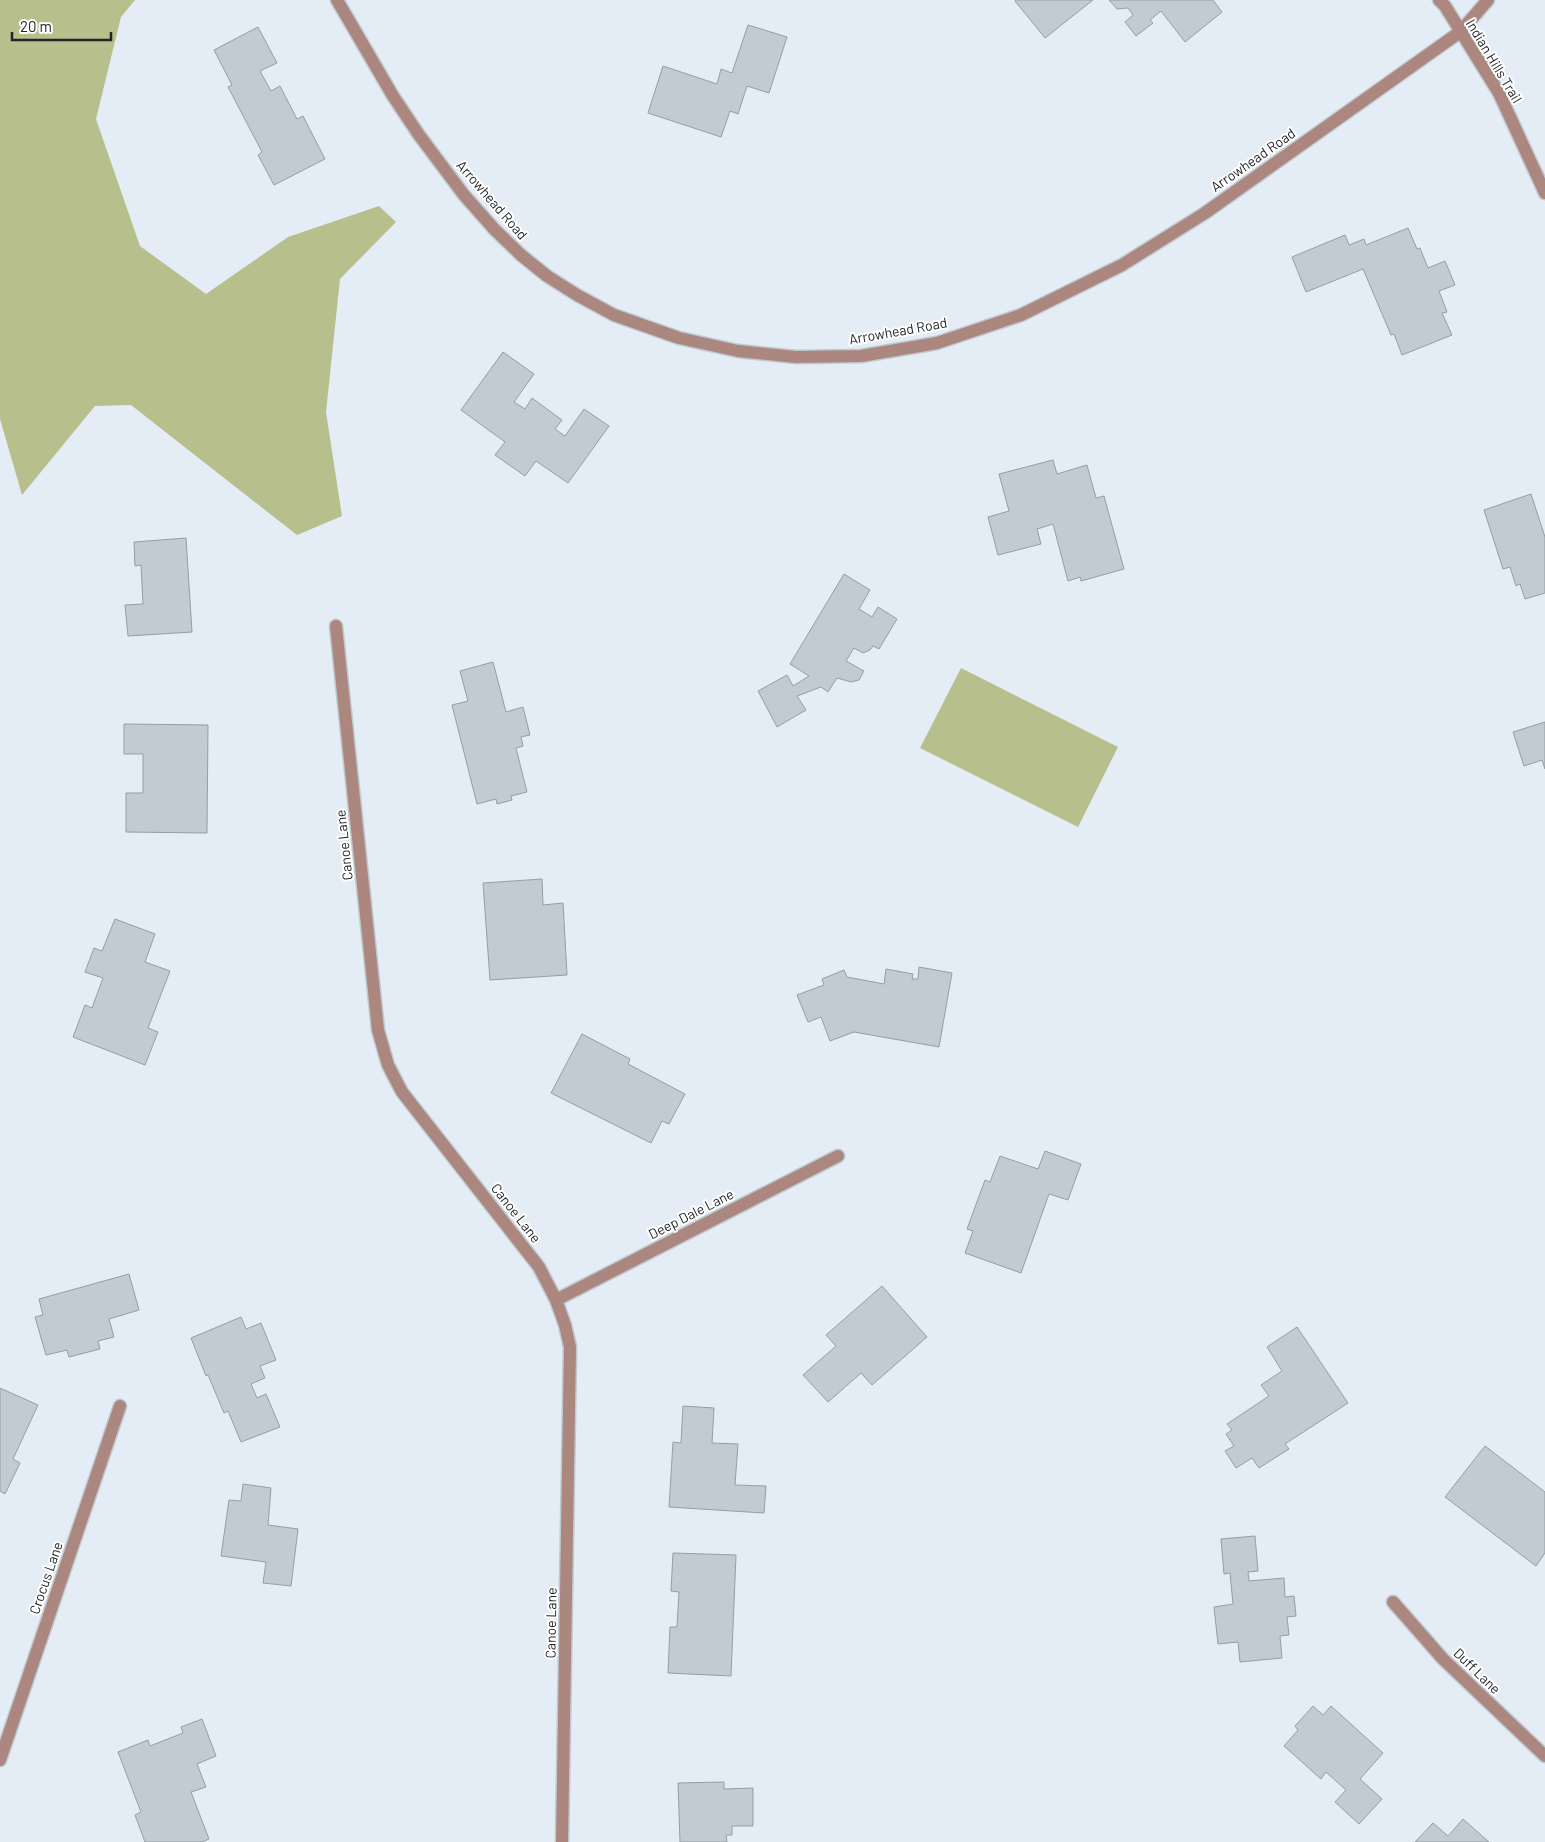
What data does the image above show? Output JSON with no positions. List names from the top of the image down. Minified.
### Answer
{"streets":{"street":["Indian Hills Trail","Arrowhead Road","Canoe Lane","Deep Dale Lane","Crocus Lane","Duff Lane"]},"crossings":[["Indian Hills Trail","Arrowhead Road"],["Canoe Lane","Deep Dale Lane"]],"scale_bar":"20 m"}
